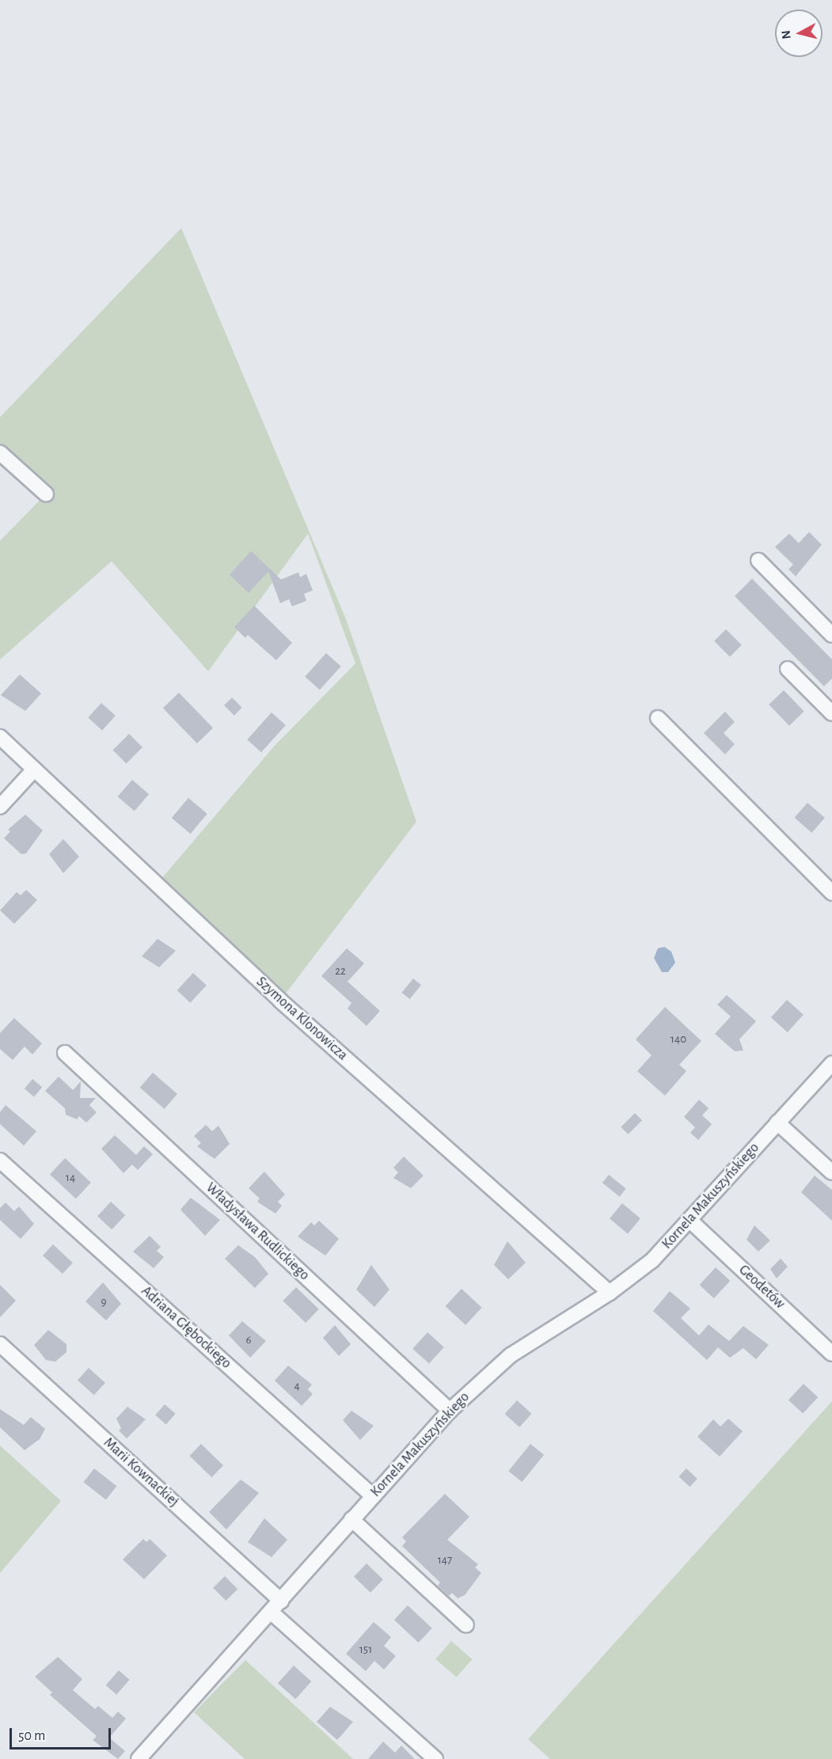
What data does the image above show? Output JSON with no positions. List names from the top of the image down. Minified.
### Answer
{"streets":{"street":["Szymona Klonowicza","Kornela Makuszyńskiego","Władysława Rudlickiego","Geodetów","Adriana Głębockiego","Marii Kownackiej"]},"crossings":[["Szymona Klonowicza","Kornela Makuszyńskiego"],["Kornela Makuszyńskiego","Władysława Rudlickiego"],["Kornela Makuszyńskiego","Geodetów"],["Kornela Makuszyńskiego","Adriana Głębockiego"],["Kornela Makuszyńskiego","Marii Kownackiej"]],"house_numbers":["22","140","14","9","6","4","147","151"],"scale_bar":"50 m","north":"left"}
